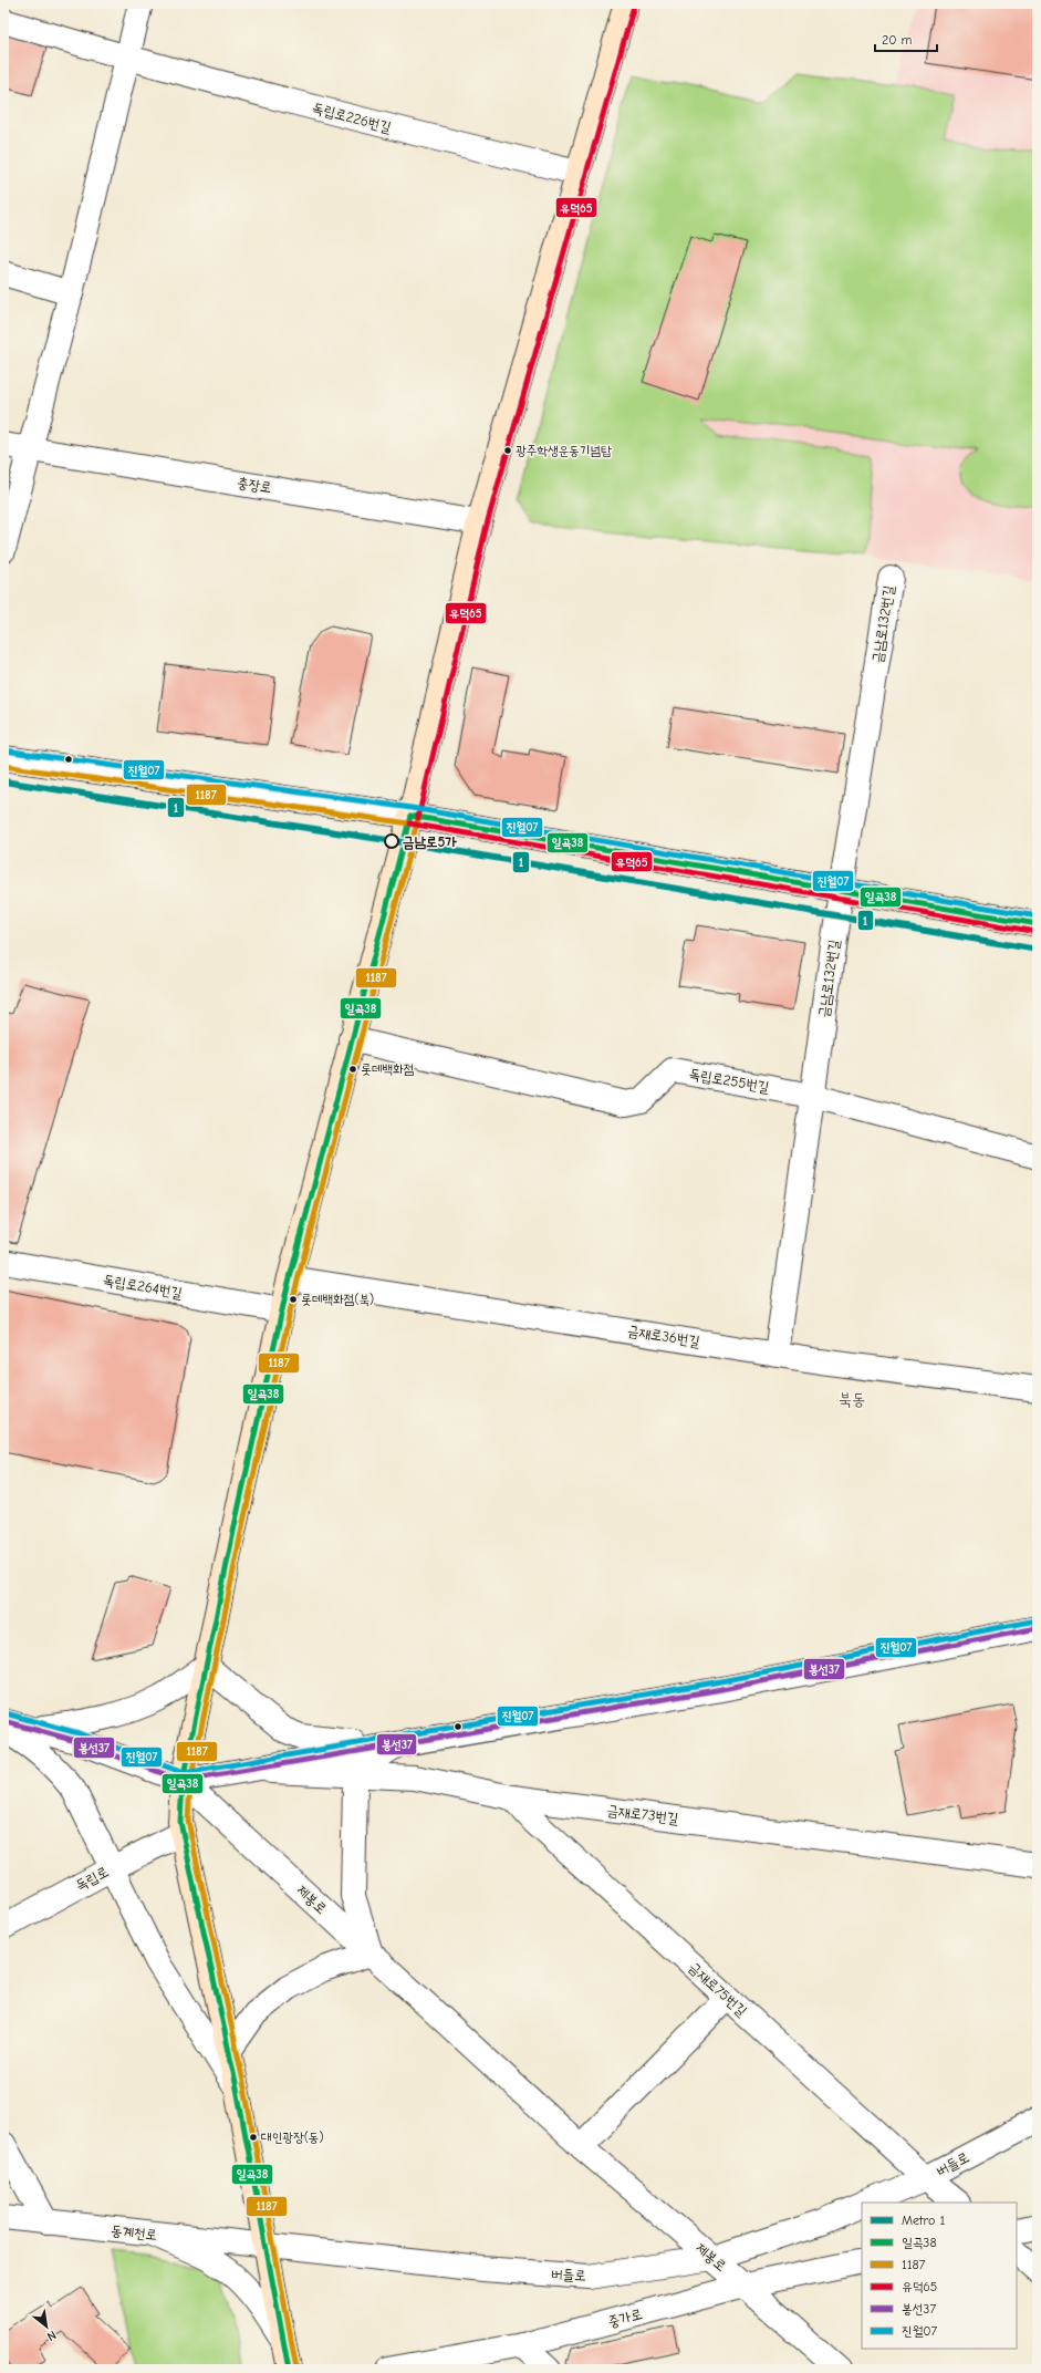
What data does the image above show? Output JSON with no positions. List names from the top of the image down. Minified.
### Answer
{"streets":{"street":["독립로226번길","충장로","금남로132번길","독립로255번길","독립로264번길","금재로36번길","금재로73번길","독립로","제봉로","금재로75번길","버들로","동계천로","중가로"]},"crossings":[["금남로132번길","독립로255번길"],["금남로132번길","금재로36번길"],["금재로73번길","금재로75번길"],["제봉로","버들로"],["제봉로","중가로"],["금재로75번길","버들로"],["버들로","동계천로"]],"districts":["북동"],"places":["광주학생운동기념탑","금남로5가","롯데백화점","롯데백화점(북)","대인광장(동)"],"lines":["transit line 유덕65","transit line 진월07","transit line 1187","metro line 1","transit line 일곡38","transit line 봉선37"],"legend":["Metro 1","일곡38","1187","유덕65","봉선37","진월07"],"scale_bar":"20 m","north":"bottom right"}
